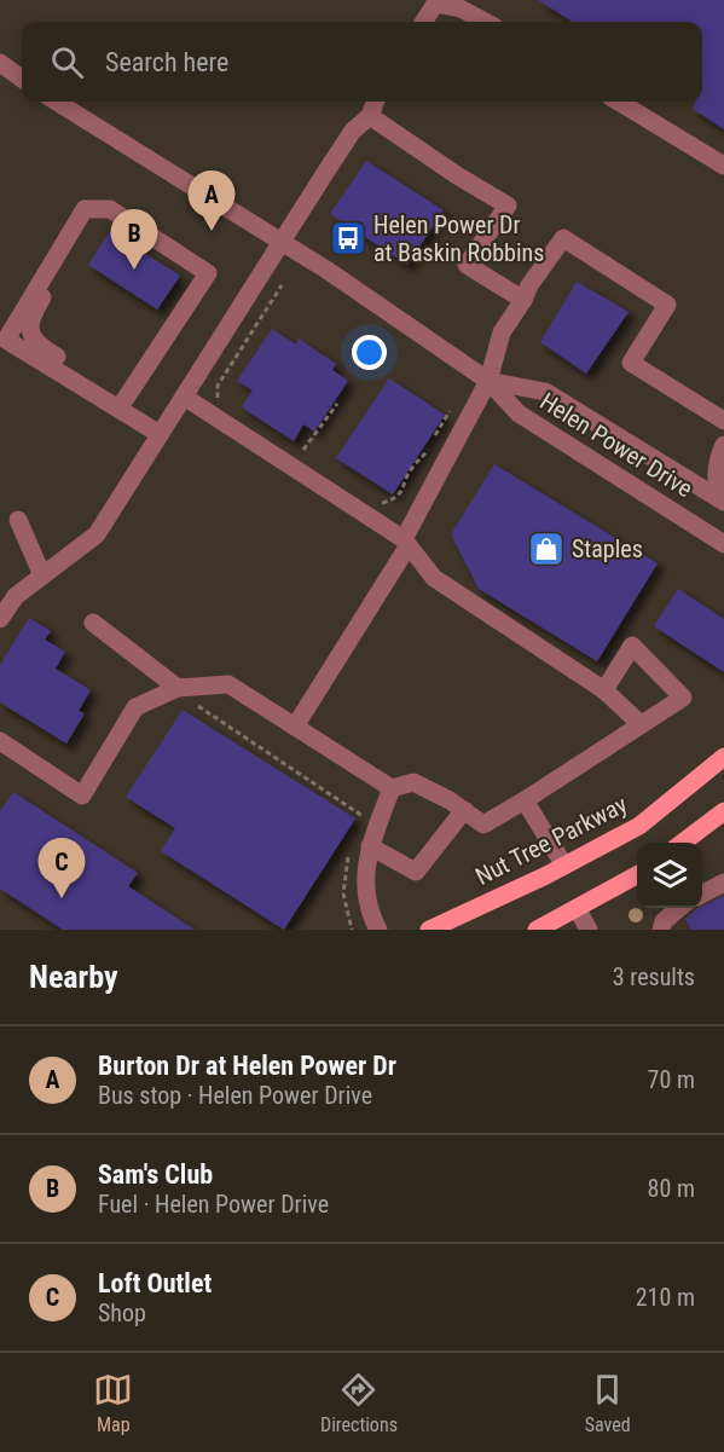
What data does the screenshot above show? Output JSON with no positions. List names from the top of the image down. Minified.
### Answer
{"streets":{"main road":["Nut Tree Parkway"],"street":["Helen Power Drive"]},"places":{"bus stop":["Helen Power Dr at Baskin Robbins"],"shop":["Staples"]},"page":{"search":"Search here","pins":["A","B","C"],"heading":["Nearby","3 results"],"list":[{"mark":"A","name":"Burton Dr at Helen Power Dr","note":"Bus stop · Helen Power Drive","value":"70 m"},{"mark":"B","name":"Sam's Club","note":"Fuel · Helen Power Drive","value":"80 m"},{"mark":"C","name":"Loft Outlet","note":"Shop","value":"210 m"}],"nav":["Map","Directions","Saved"]}}
